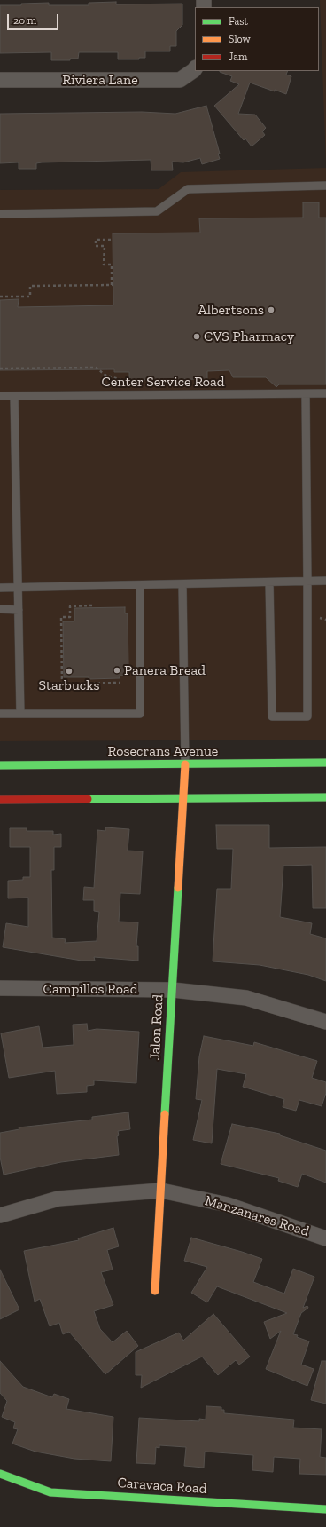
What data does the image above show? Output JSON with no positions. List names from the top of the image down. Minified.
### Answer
{"streets":{"street":["Riviera Lane","Rosecrans Avenue","Campillos Road","Jalon Road","Manzanares Road","Caravaca Road"],"lane":["Center Service Road"]},"crossings":[["Rosecrans Avenue","Jalon Road"],["Campillos Road","Jalon Road"],["Jalon Road","Manzanares Road"]],"places":["Albertsons","CVS Pharmacy","Panera Bread","Starbucks"],"legend":["Fast","Slow","Jam"],"scale_bar":"20 m"}
